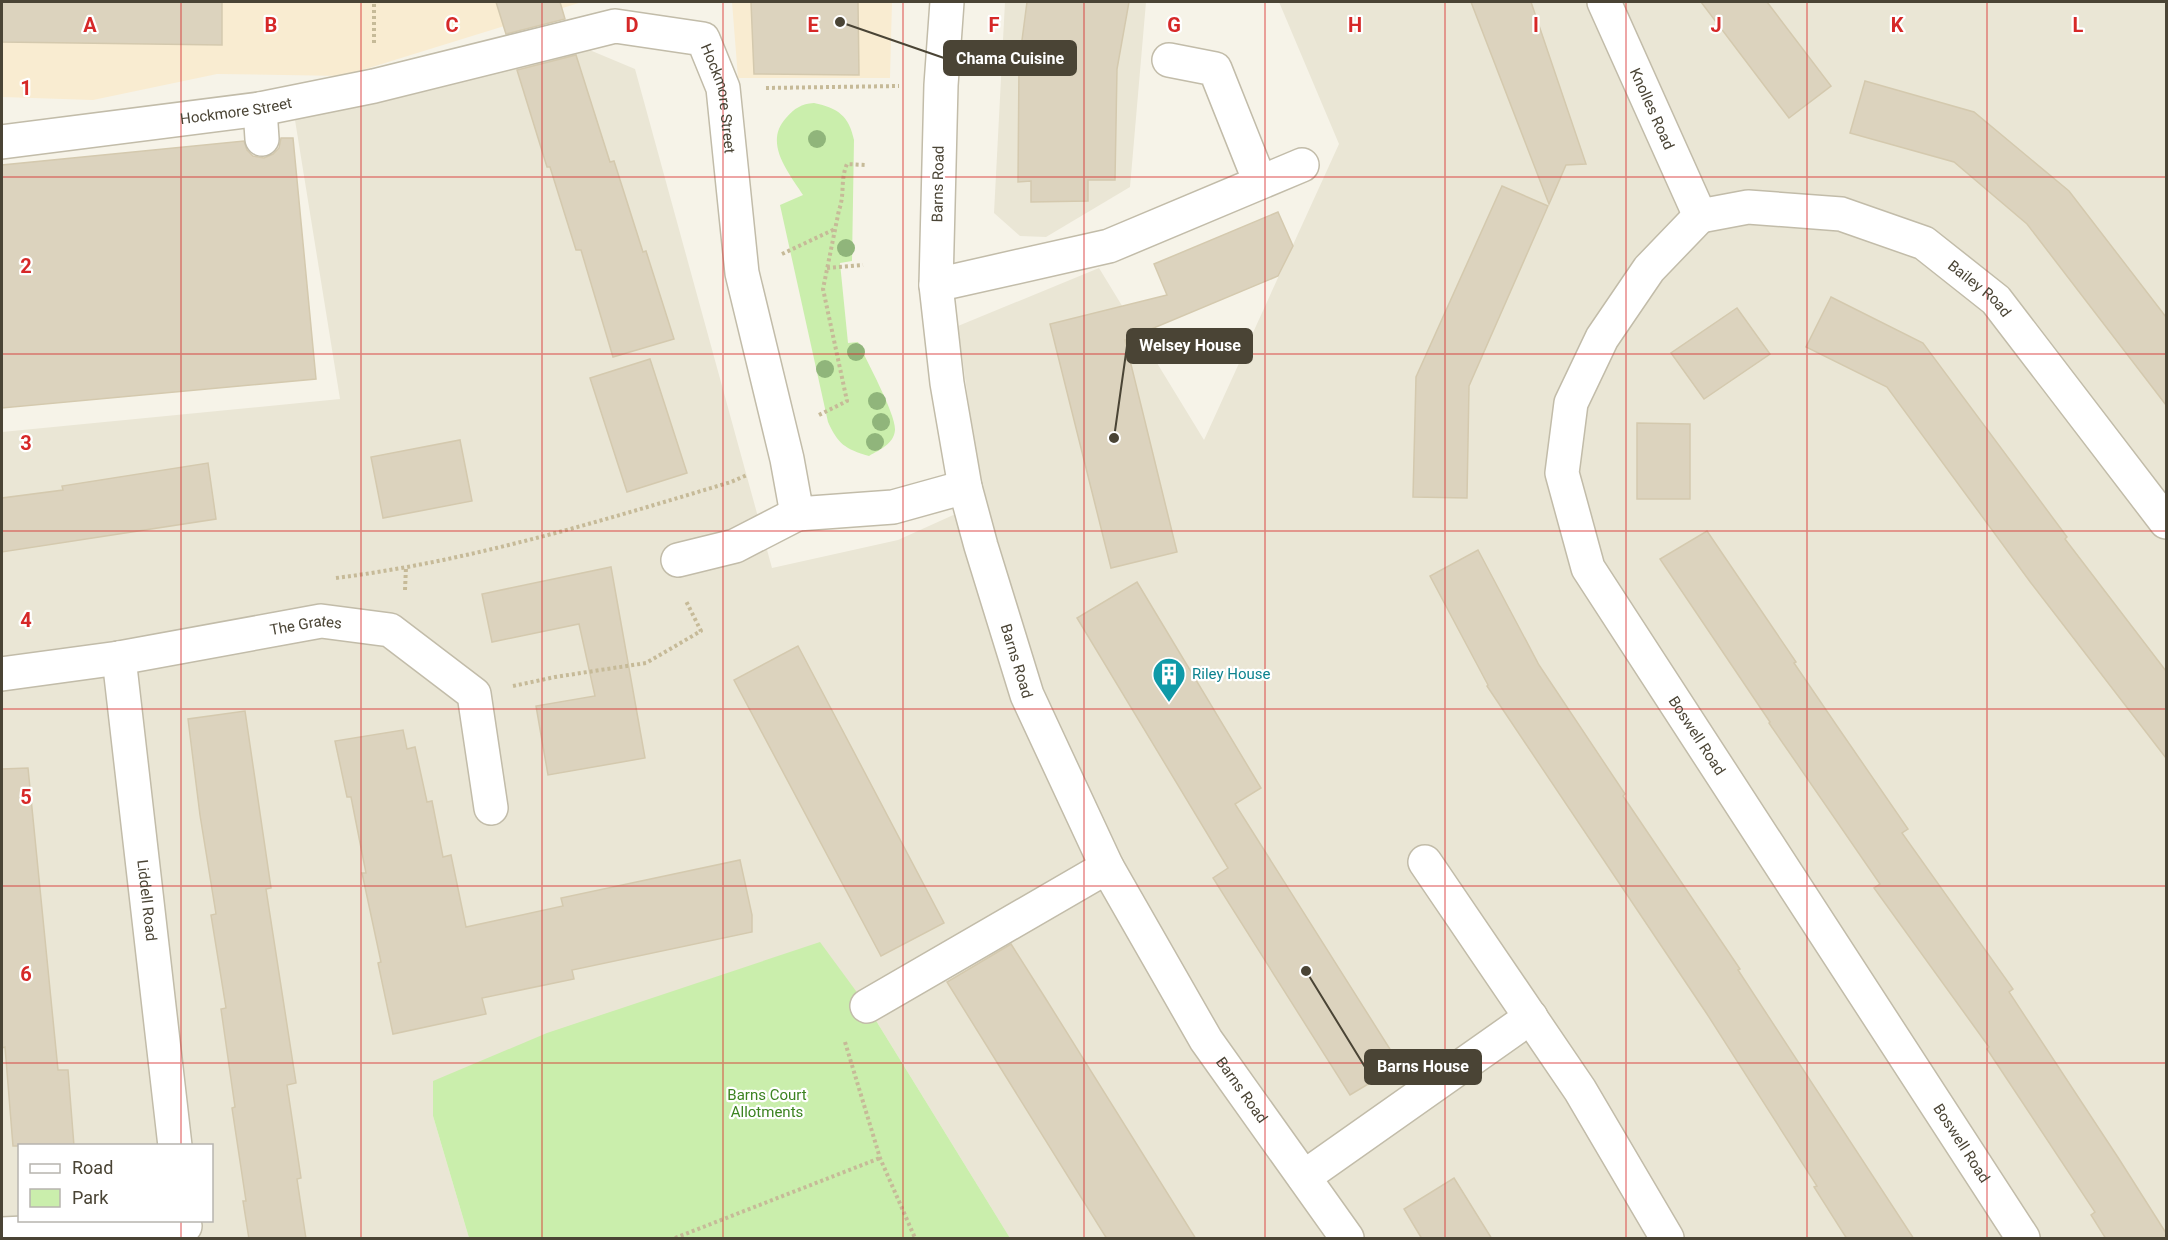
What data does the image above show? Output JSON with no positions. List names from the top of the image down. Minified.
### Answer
{"streets":{"street":["Hockmore Street","Knolles Road","Barns Road","Bailey Road","The Grates","Boswell Road","Liddell Road"]},"crossings":[["Knolles Road","Bailey Road"],["Knolles Road","Boswell Road"],["Bailey Road","Boswell Road"],["The Grates","Liddell Road"]],"parks":["Barns Court Allotments"],"places":{"other":["Chama Cuisine","Welsey House","Barns House"],"building":["Riley House"]},"legend":["Road","Park"],"grid":{"columns":["A","B","C","D","E","F","G","H","I","J","K","L"],"rows":["1","2","3","4","5","6"]}}
